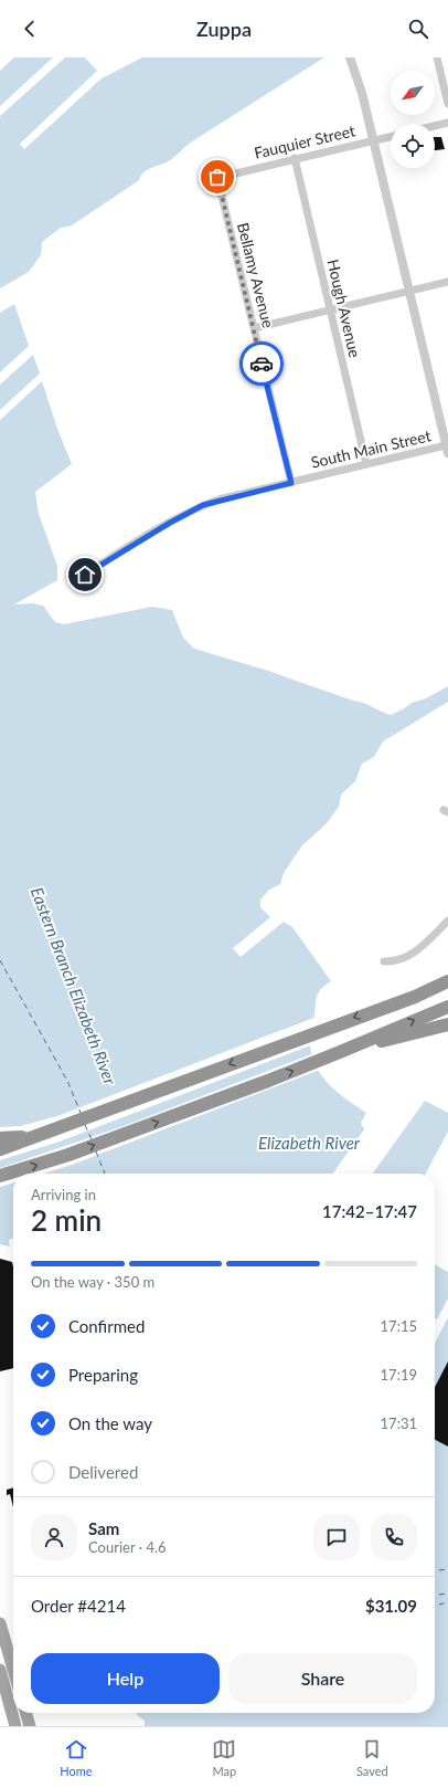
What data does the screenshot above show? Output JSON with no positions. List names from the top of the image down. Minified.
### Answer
{"streets":{"street":["Fauquier Street","Bellamy Avenue","Hough Avenue","South Main Street"]},"crossings":[["Fauquier Street","Bellamy Avenue"],["Fauquier Street","Hough Avenue"],["Bellamy Avenue","South Main Street"],["Hough Avenue","South Main Street"]],"water":["Eastern Branch Elizabeth River","Elizabeth River"],"north":"bottom left","page":{"header":"Zuppa","heading":["2 min","Arriving in","17:42–17:47"],"panel":["Sam","Courier · 4.6","Order #4214","$31.09"],"bar":"On the way · 350 m","list":[["Confirmed","17:15"],["Preparing","17:19"],["On the way","17:31"],"Delivered"],"buttons":["Help","Share"],"tabs":["Home","Map","Saved"]}}
